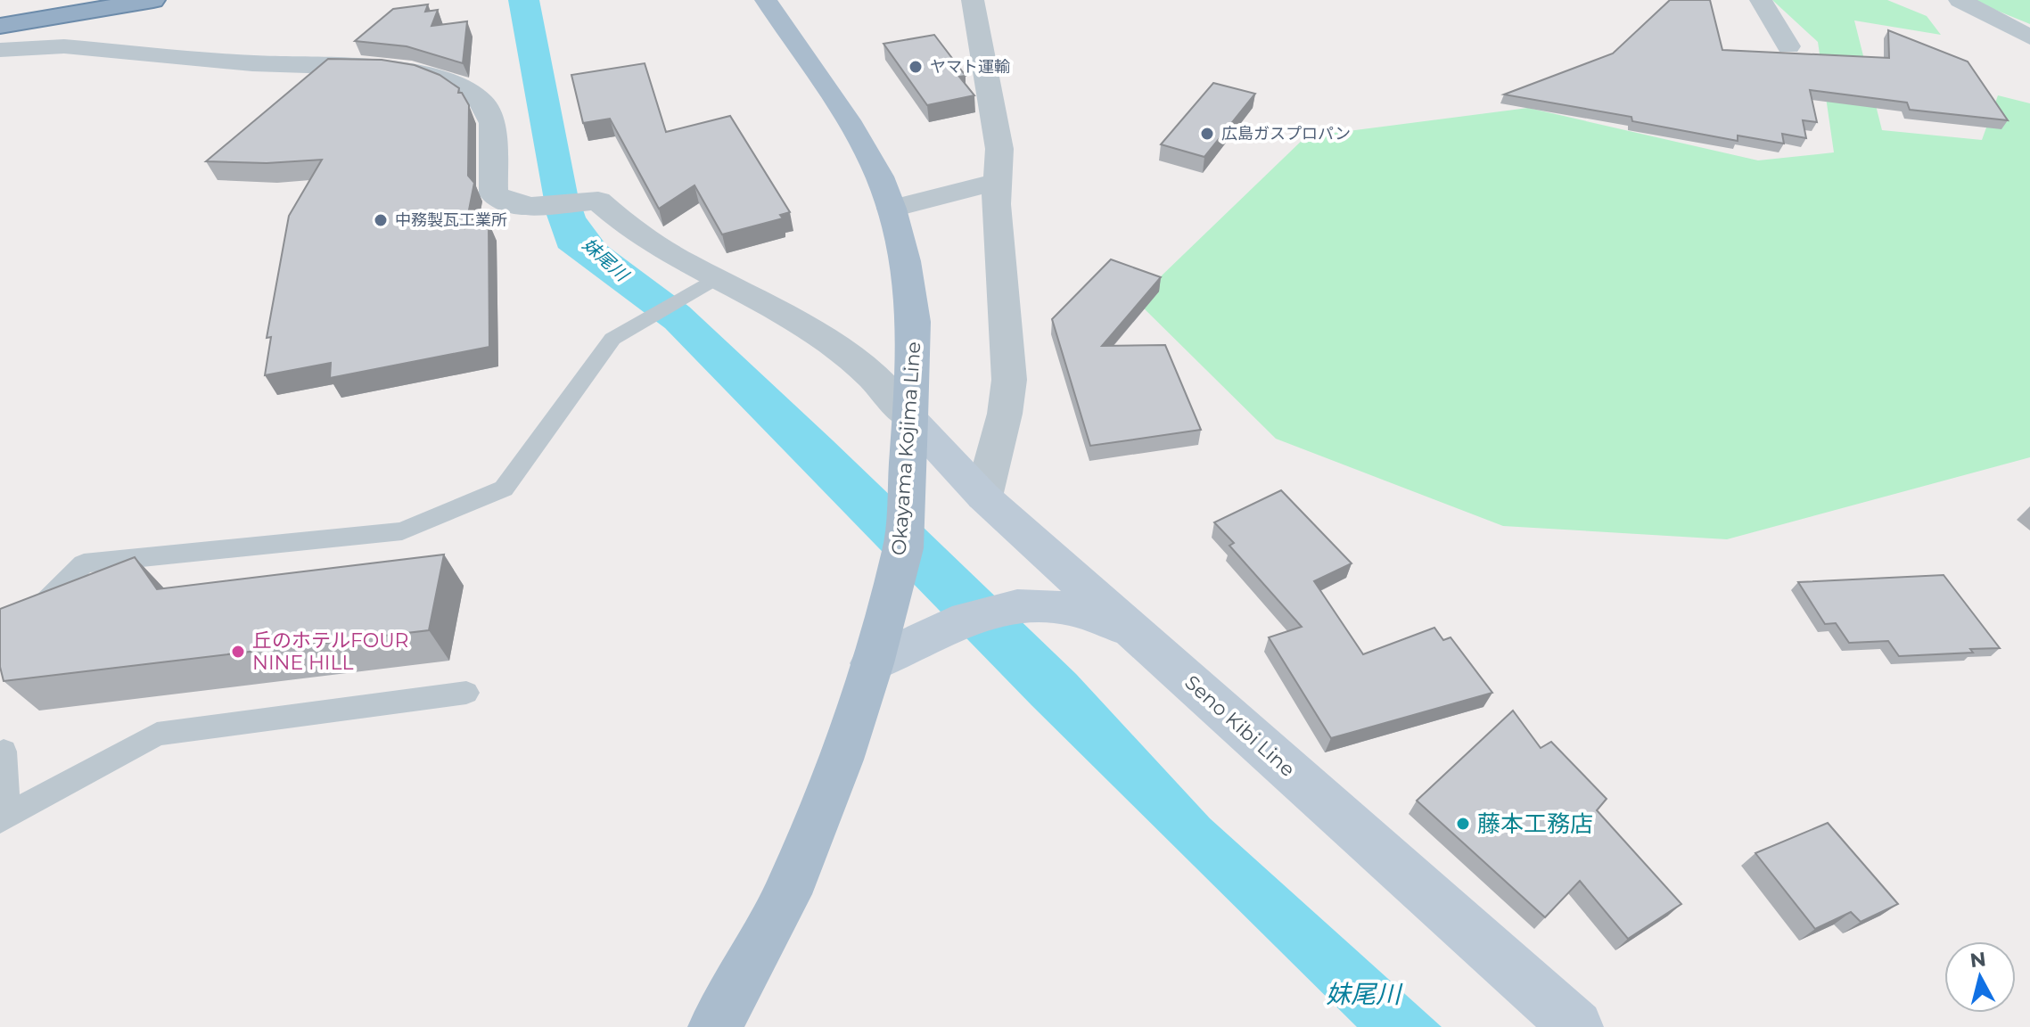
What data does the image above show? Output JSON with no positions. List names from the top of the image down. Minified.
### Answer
{"streets":{"main road":["Okayama Kojima Line","Seno Kibi Line"]},"crossings":[["Okayama Kojima Line","Seno Kibi Line"]],"water":["妹尾川"],"places":["ヤマト運輸","広島ガスプロパン","中務製瓦工業所","丘のホテルFOUR NINE HILL","藤本工務店"],"north":"top"}
